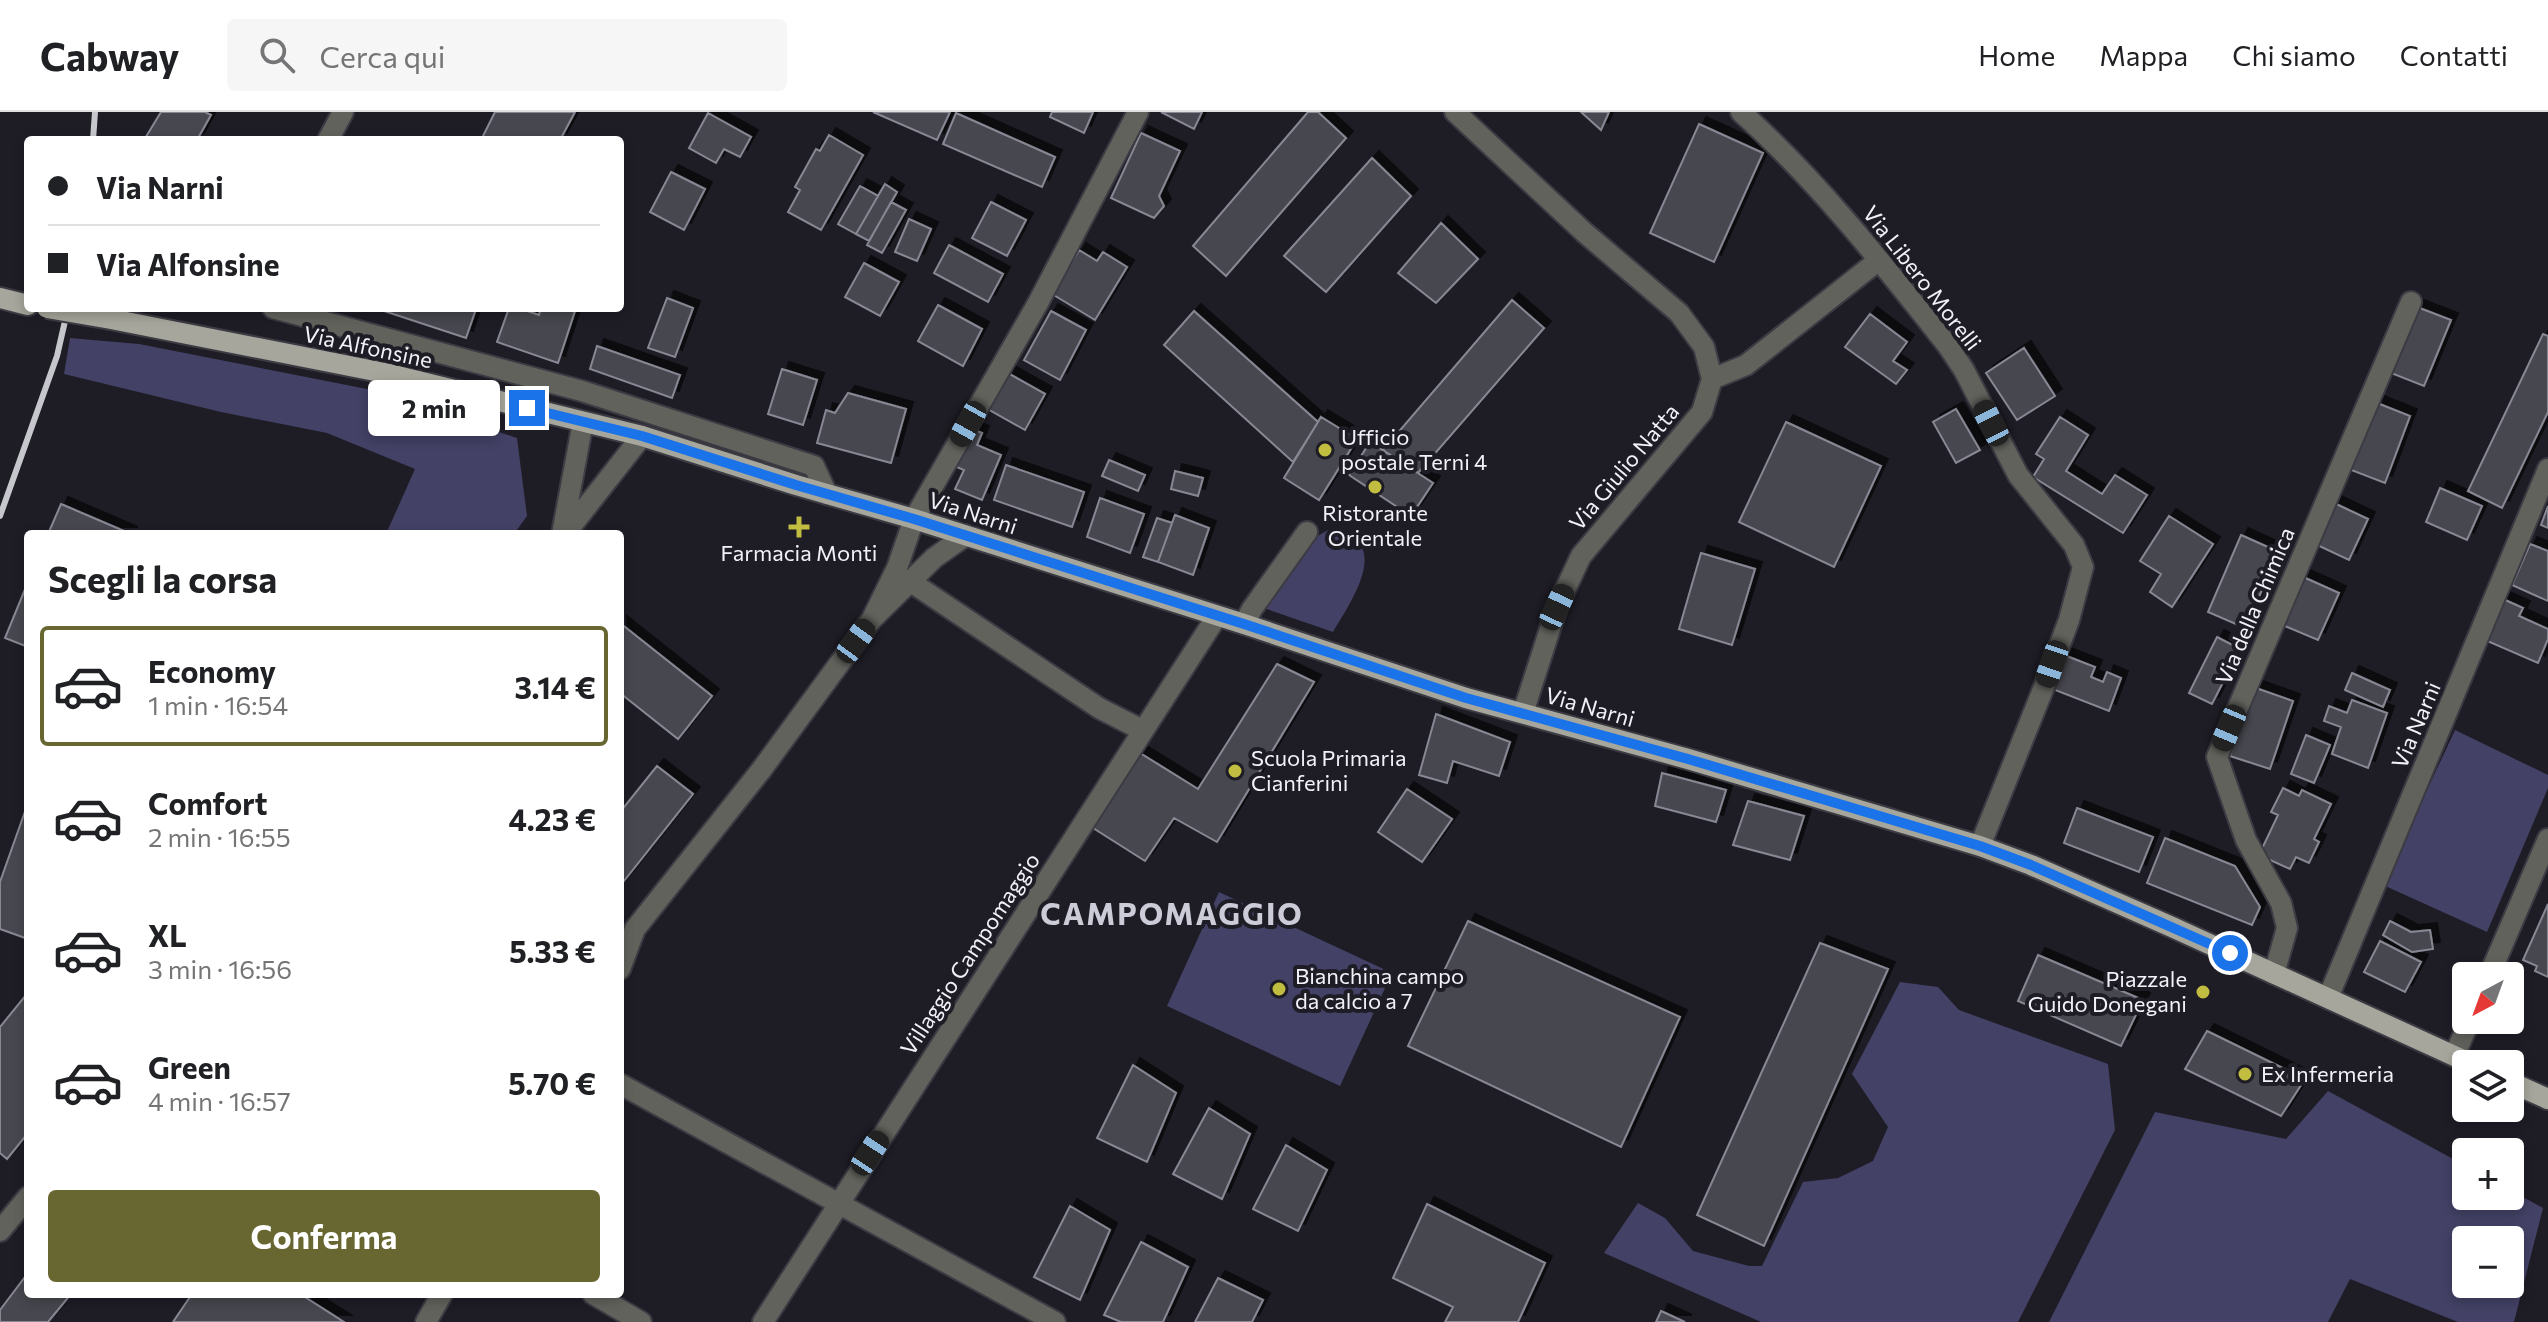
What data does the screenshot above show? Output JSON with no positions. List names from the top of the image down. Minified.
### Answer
{"streets":{"main road":["Via Alfonsine","Via Narni"],"street":["Via Libero Morelli","Via Giulio Natta","Via della Chimica","Villaggio Campomaggio"]},"crossings":[["Via Libero Morelli","Via Narni"],["Via Alfonsine","Via Narni"],["Via Giulio Natta","Via Narni"],["Via Narni","Via della Chimica"],["Via Narni","Villaggio Campomaggio"]],"districts":["CAMPOMAGGIO"],"places":{"other":["Ufficio postale Terni 4","Ristorante Orientale","Scuola Primaria Cianferini","Bianchina campo da calcio a 7","Piazzale Guido Donegani","Ex Infermeria"],"health":["Farmacia Monti"]},"north":"bottom left","page":{"header":"Cabway","search":"Cerca qui","nav":["Home","Mappa","Chi siamo","Contatti"],"banner":["Via Narni","Via Alfonsine"],"bubble":"2 min","heading":"Scegli la corsa","list":[{"name":"Economy","note":"1 min · 16:54","value":"3.14 €"},{"name":"Comfort","note":"2 min · 16:55","value":"4.23 €"},{"name":"XL","note":"3 min · 16:56","value":"5.33 €"},{"name":"Green","note":"4 min · 16:57","value":"5.70 €"}],"map_buttons":["+","−"],"buttons":"Conferma"}}
